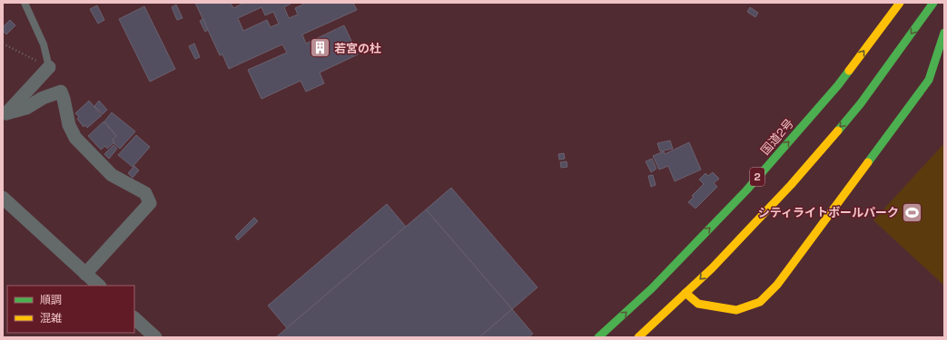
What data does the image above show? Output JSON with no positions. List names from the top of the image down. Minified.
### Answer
{"streets":{"main road":["国道2号","2"]},"places":{"building":["若宮の杜"],"sports":["シティライトボールパーク"]},"legend":["順調","混雑"]}
